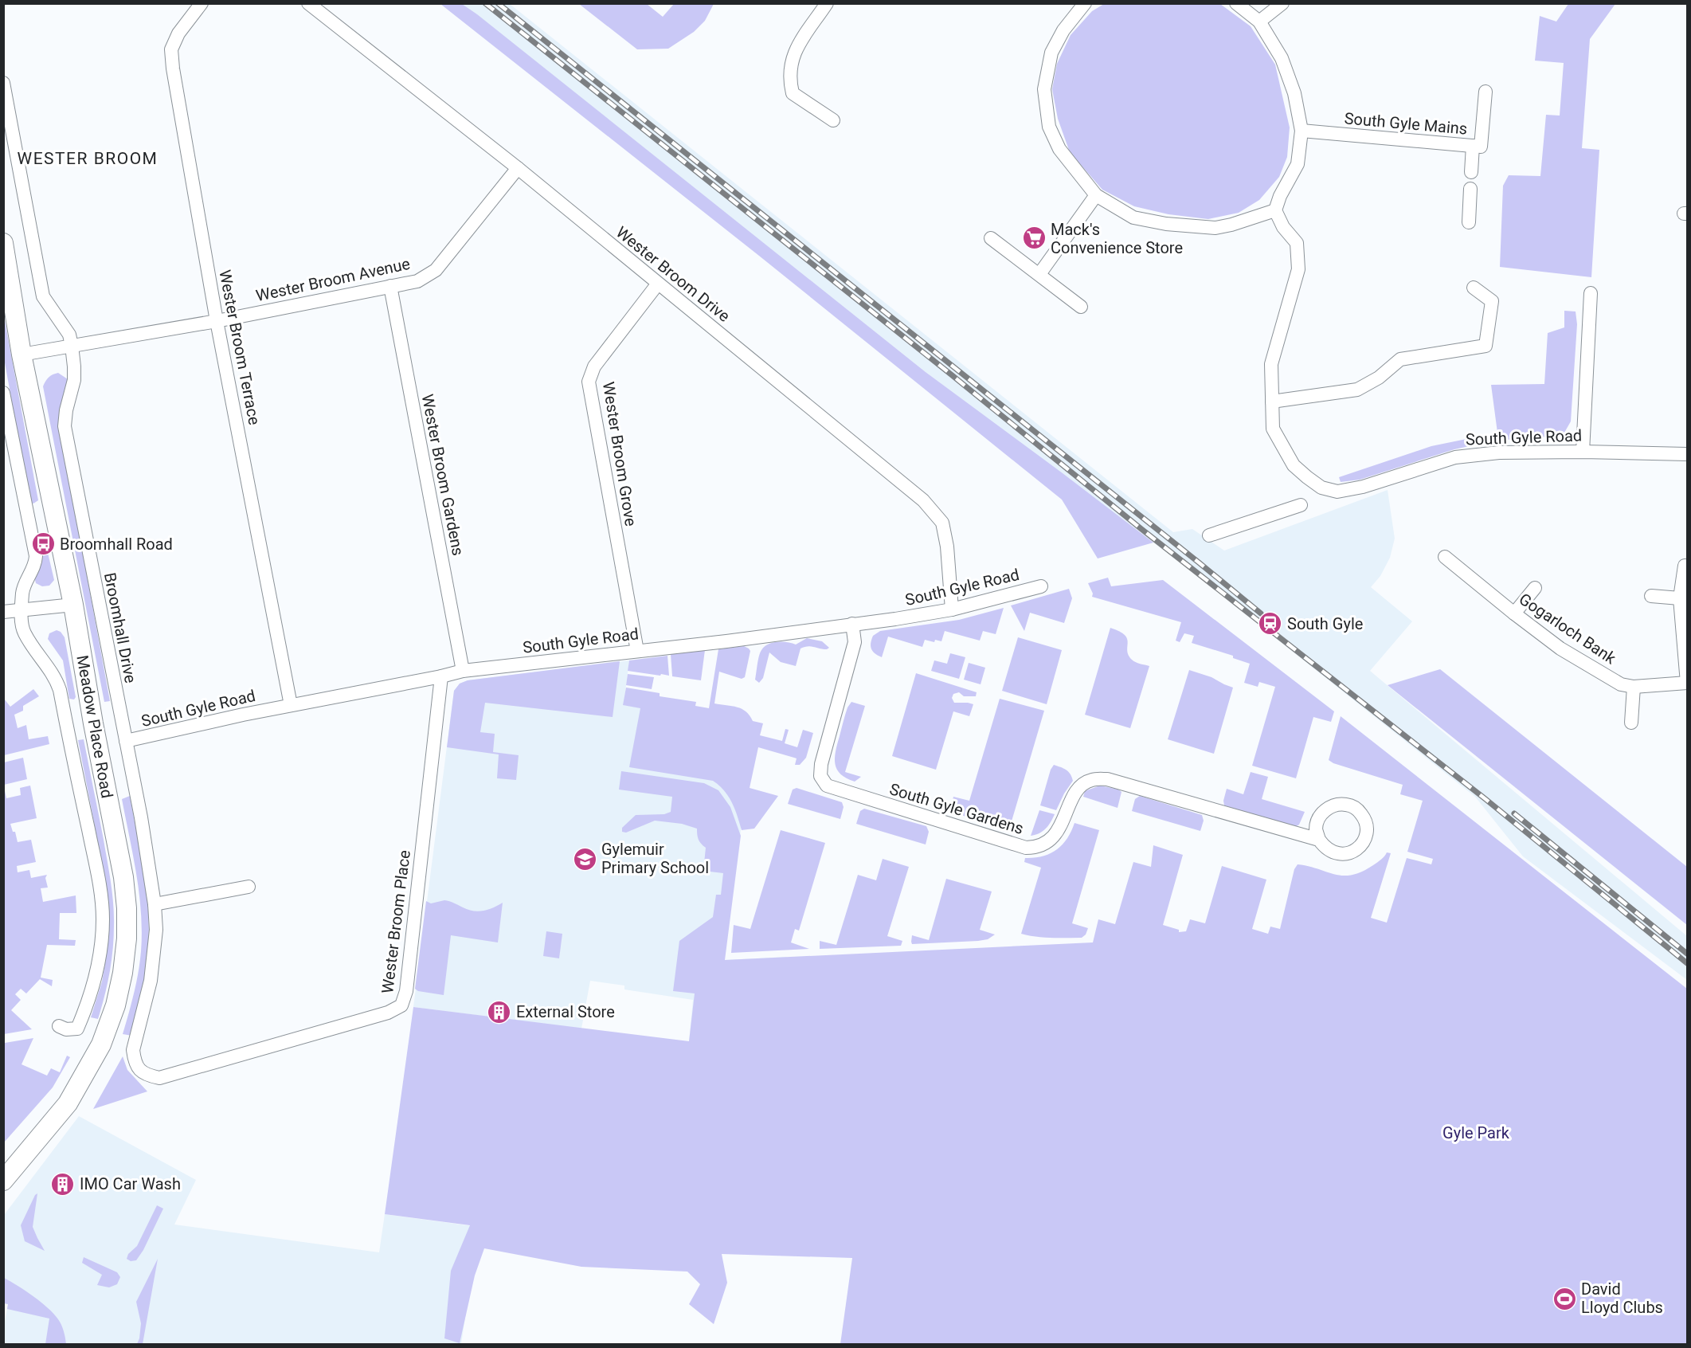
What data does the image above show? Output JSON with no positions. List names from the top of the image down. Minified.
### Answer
{"streets":{"main road":["Meadow Place Road"],"street":["South Gyle Mains","Wester Broom Drive","Wester Broom Avenue","Wester Broom Terrace","South Gyle Road","Wester Broom Grove","Wester Broom Gardens","Broomhall Drive","Gogarloch Bank","South Gyle Gardens","Wester Broom Place"]},"crossings":[["Wester Broom Drive","Wester Broom Avenue"],["Wester Broom Drive","South Gyle Road"],["Wester Broom Drive","Wester Broom Grove"],["Wester Broom Avenue","Wester Broom Terrace"],["Wester Broom Avenue","Wester Broom Gardens"],["Wester Broom Avenue","Broomhall Drive"],["Wester Broom Avenue","Meadow Place Road"],["Wester Broom Terrace","South Gyle Road"],["South Gyle Road","Wester Broom Grove"],["South Gyle Road","Wester Broom Gardens"],["South Gyle Road","Broomhall Drive"],["South Gyle Road","South Gyle Gardens"],["South Gyle Road","Wester Broom Place"],["Broomhall Drive","Wester Broom Place"]],"districts":["WESTER BROOM"],"parks":["Gyle Park"],"places":{"supermarket":["Mack's Convenience Store"],"bus stop":["Broomhall Road"],"station":["South Gyle"],"school or university":["Gylemuir Primary School"],"building":["External Store","IMO Car Wash"],"sports":["David Lloyd Clubs"]}}
